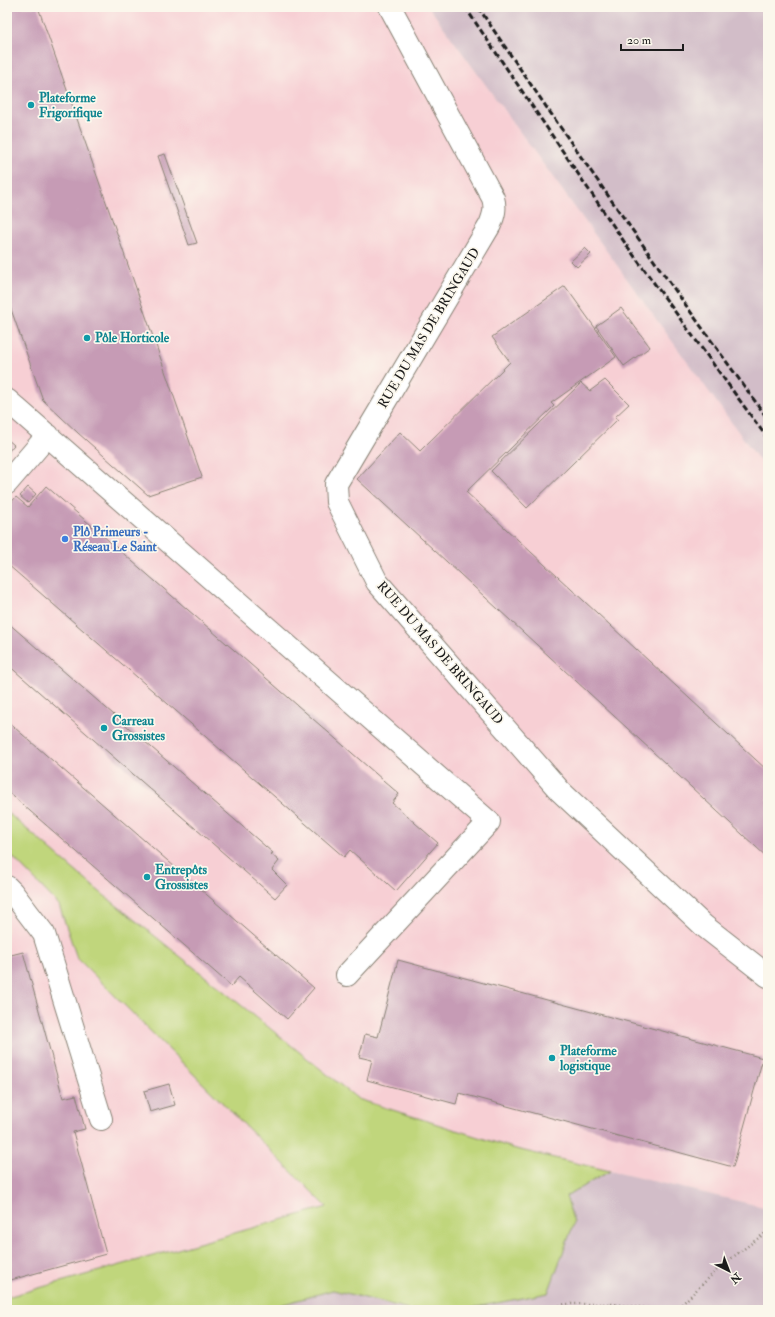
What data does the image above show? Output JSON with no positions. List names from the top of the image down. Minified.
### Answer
{"streets":{"street":["RUE DU MAS DE BRINGAUD"]},"places":["Plateforme Frigorifique","Pôle Horticole","Plô Primeurs - Réseau Le Saint","Carreau Grossistes","Entrepôts Grossistes","Plateforme logistique"],"scale_bar":"20 m","north":"bottom right"}
